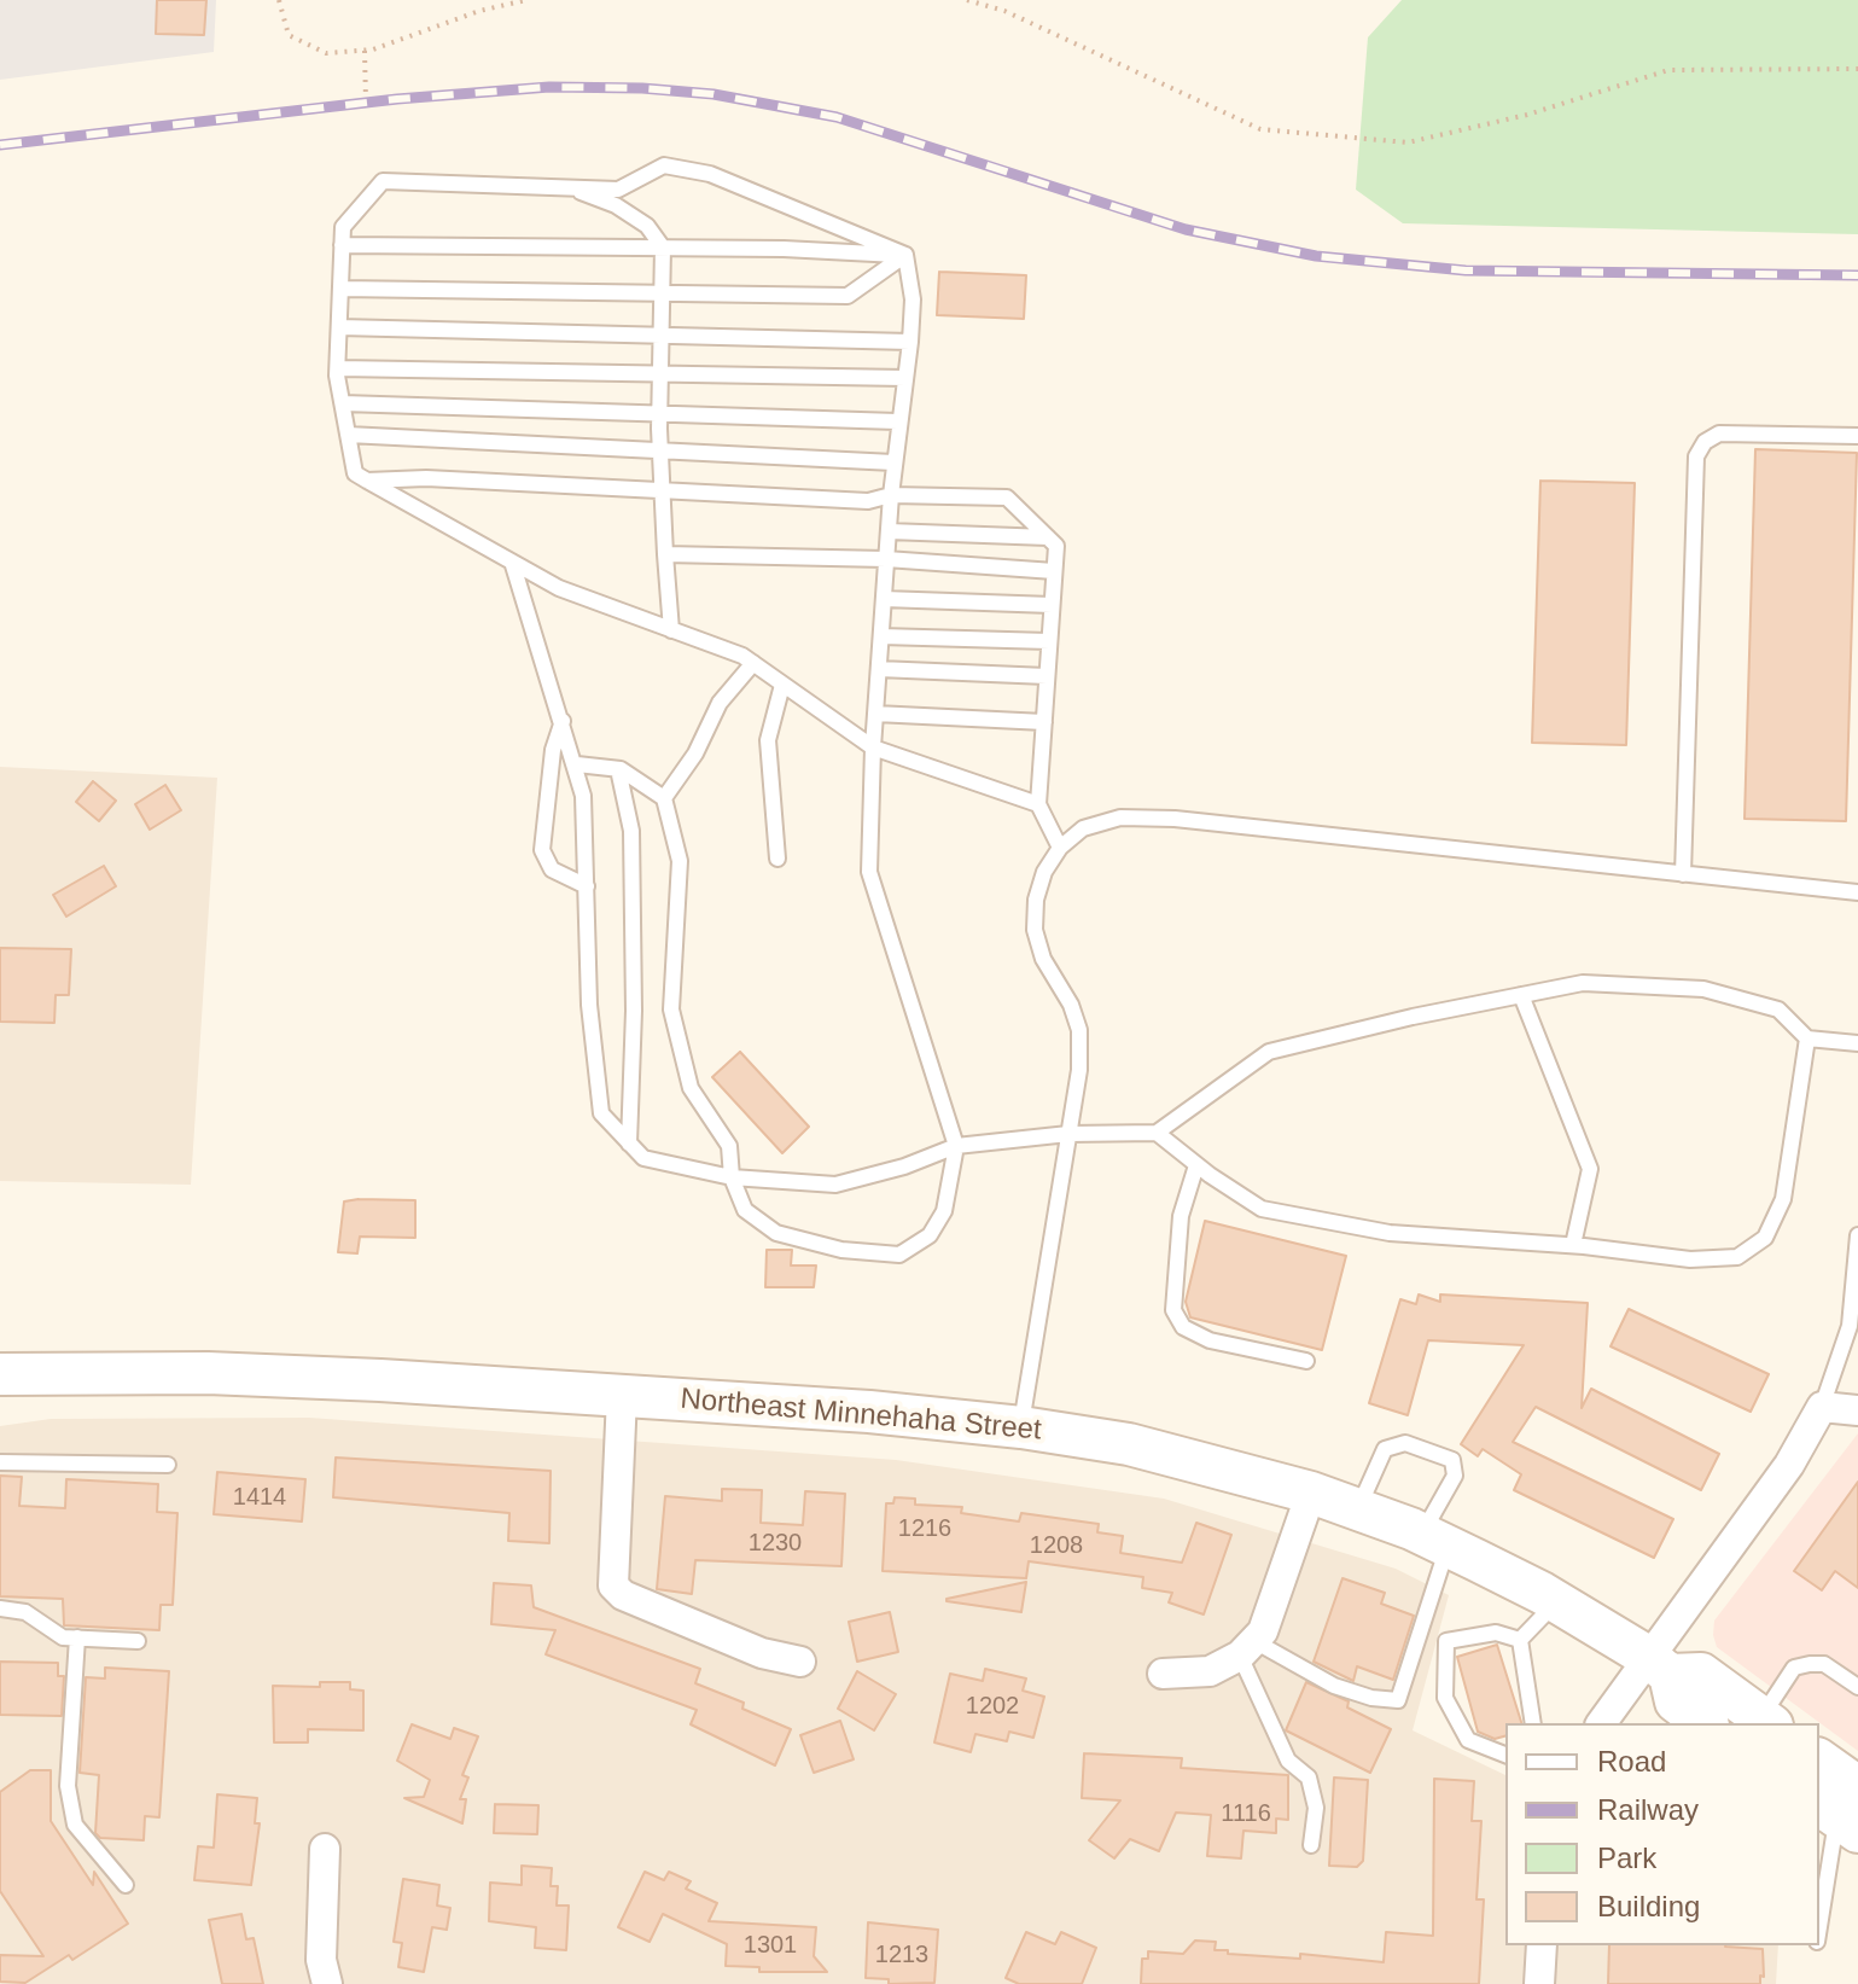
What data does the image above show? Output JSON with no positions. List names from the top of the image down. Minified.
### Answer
{"streets":{"main road":["Northeast Minnehaha Street"]},"house_numbers":["1414","1216","1230","1208","1202","1116","1301","1213"],"legend":["Road","Railway","Park","Building"]}
